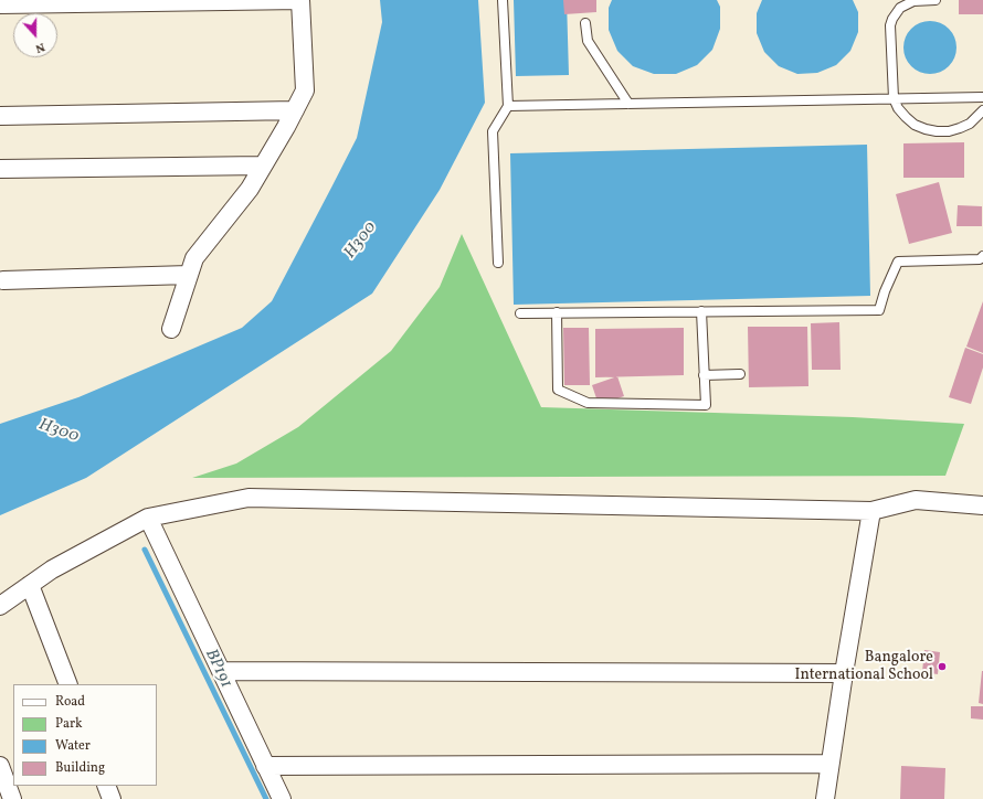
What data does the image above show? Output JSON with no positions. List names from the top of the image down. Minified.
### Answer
{"water":["H300","BP191"],"places":["Bangalore International School"],"legend":["Road","Park","Water","Building"],"north":"bottom"}
